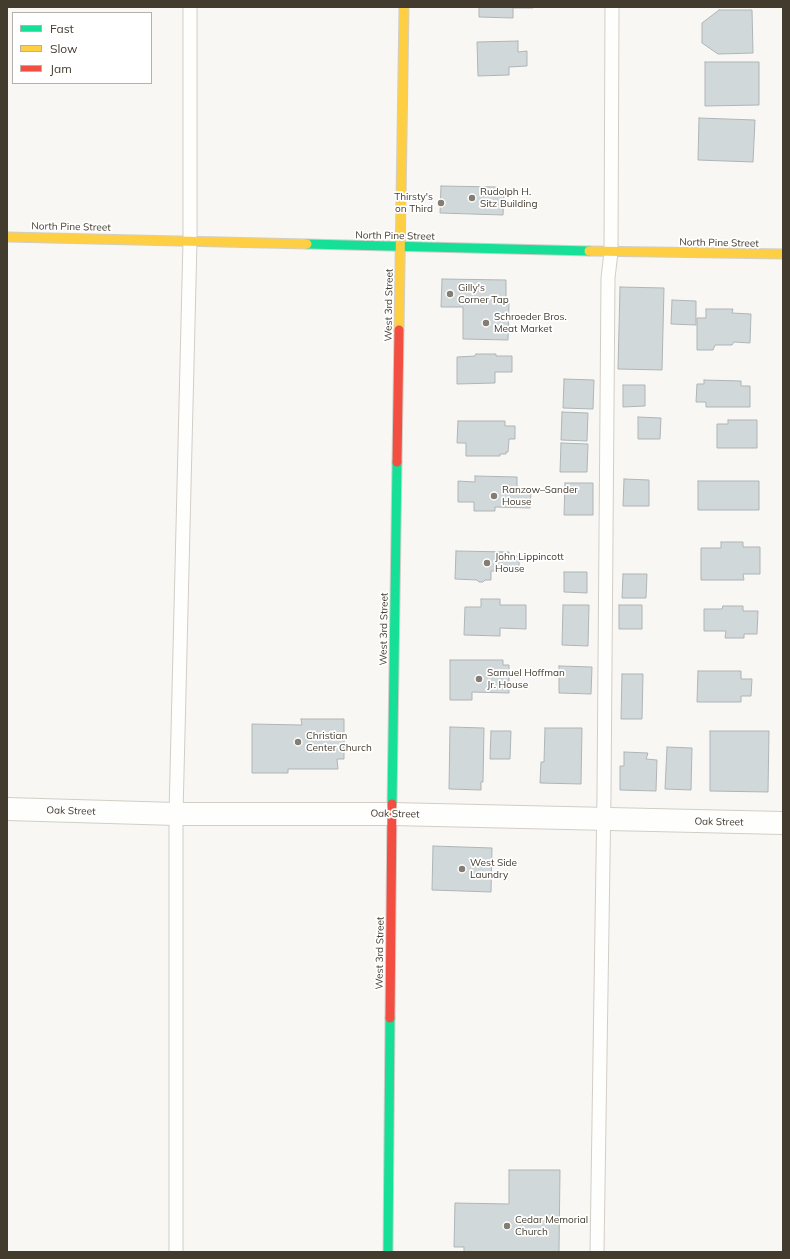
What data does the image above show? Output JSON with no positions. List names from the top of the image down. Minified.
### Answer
{"streets":{"main road":["North Pine Street","West 3rd Street"],"street":["Oak Street"]},"crossings":[["North Pine Street","West 3rd Street"],["West 3rd Street","Oak Street"]],"places":["Rudolph H. Sitz Building","Thirsty's on Third","Gilly's Corner Tap","Schroeder Bros. Meat Market","Ranzow–Sander House","John Lippincott House","Samuel Hoffman Jr. House","Christian Center Church","West Side Laundry","Cedar Memorial Church"],"legend":["Fast","Slow","Jam"]}
